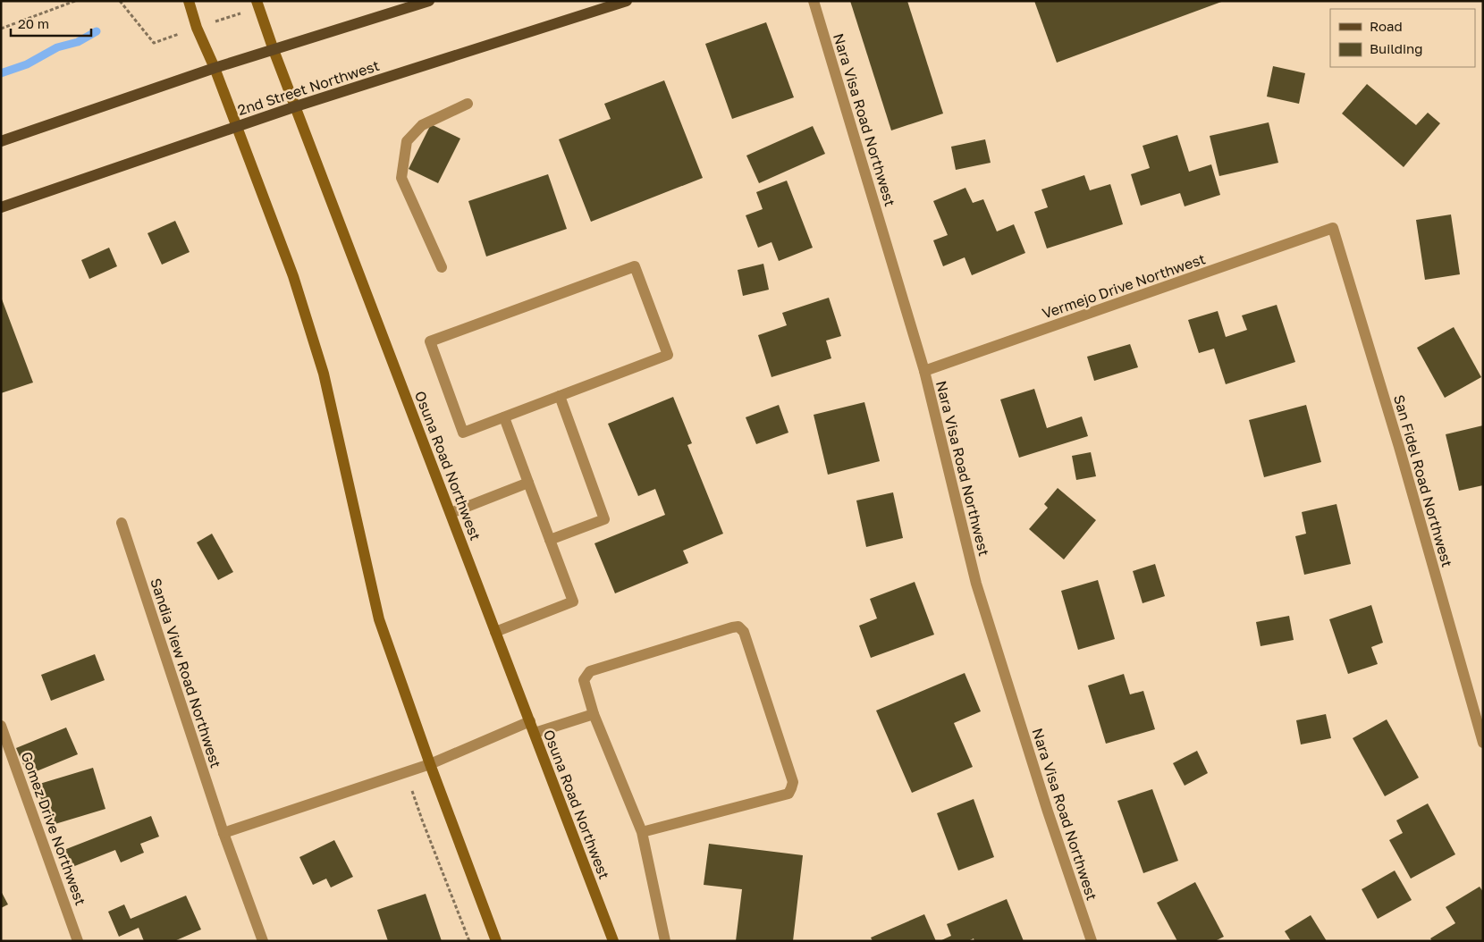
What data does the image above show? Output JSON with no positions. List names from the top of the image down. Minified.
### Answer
{"streets":{"main road":["2nd Street Northwest","Osuna Road Northwest"],"street":["Nara Visa Road Northwest","Vermejo Drive Northwest","San Fidel Road Northwest","Sandia View Road Northwest","Gomez Drive Northwest"]},"crossings":[["2nd Street Northwest","Osuna Road Northwest"],["Nara Visa Road Northwest","Vermejo Drive Northwest"],["Vermejo Drive Northwest","San Fidel Road Northwest"]],"legend":["Road","Building"],"scale_bar":"20 m"}
